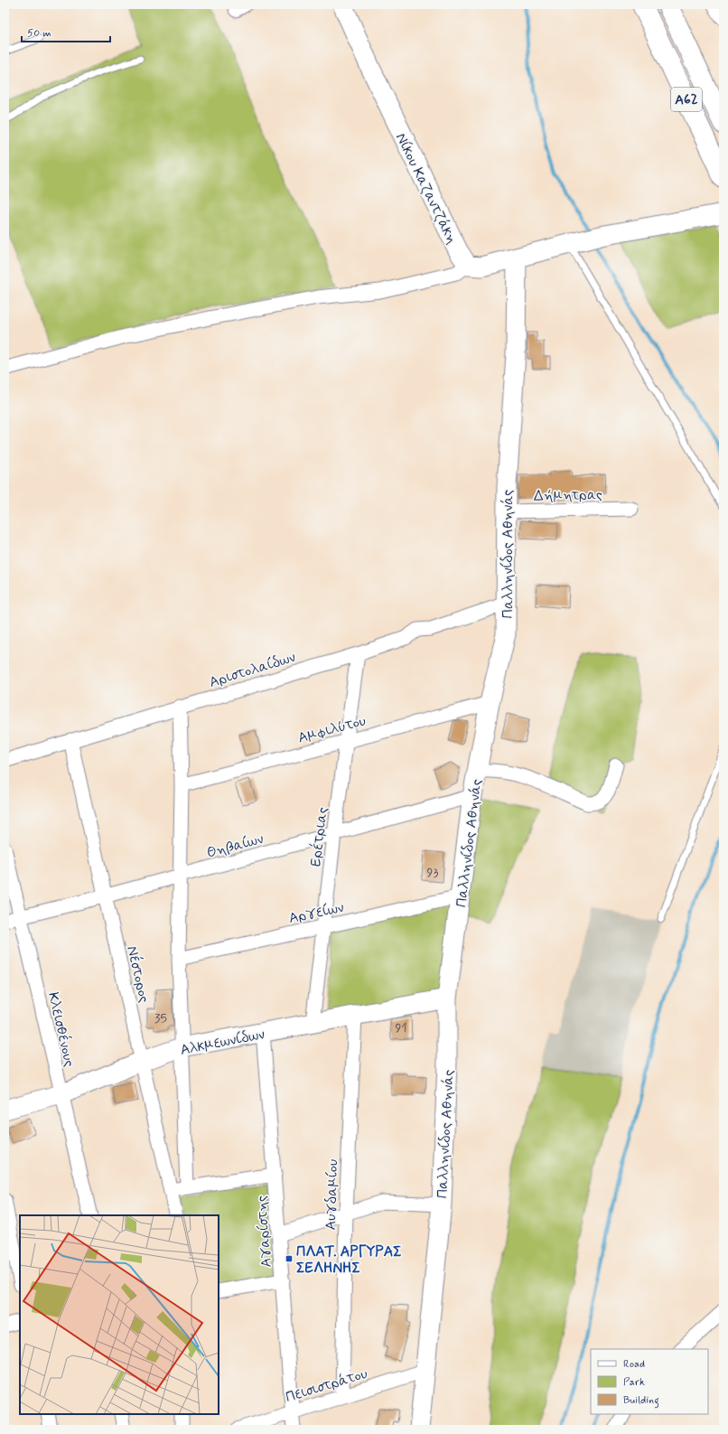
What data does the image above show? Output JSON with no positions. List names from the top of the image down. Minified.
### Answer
{"streets":{"highway":["Α62"],"street":["Νίκου Καζαντζάκη","Δήμητρας","Παλληνίδος Αθηνάς","Αριστολαίδων","Αμφιλύτου","Ερέτριας","Θηβαίων","Αργείων","Νέστορος","Κλεισθένους","Αλκμεωνίδων","Αυγδαμίου","Αγαρίστης","Πεισιστράτου"]},"crossings":[["Δήμητρας","Παλληνίδος Αθηνάς"],["Παλληνίδος Αθηνάς","Αριστολαίδων"],["Παλληνίδος Αθηνάς","Αμφιλύτου"],["Παλληνίδος Αθηνάς","Θηβαίων"],["Παλληνίδος Αθηνάς","Αργείων"],["Παλληνίδος Αθηνάς","Αλκμεωνίδων"],["Παλληνίδος Αθηνάς","Πεισιστράτου"],["Αριστολαίδων","Ερέτριας"],["Αριστολαίδων","Νέστορος"],["Αμφιλύτου","Ερέτριας"],["Ερέτριας","Θηβαίων"],["Ερέτριας","Αργείων"],["Ερέτριας","Αλκμεωνίδων"],["Θηβαίων","Νέστορος"],["Θηβαίων","Κλεισθένους"],["Νέστορος","Αλκμεωνίδων"],["Κλεισθένους","Αλκμεωνίδων"],["Αλκμεωνίδων","Αυγδαμίου"],["Αλκμεωνίδων","Αγαρίστης"],["Αυγδαμίου","Πεισιστράτου"],["Αγαρίστης","Πεισιστράτου"]],"places":{"transit":["ΠΛΑΤ. ΑΡΓΥΡΑΣ ΣΕΛΗΝΗΣ"]},"house_numbers":["93","35","91"],"legend":["Road","Park","Building"],"scale_bar":"50 m"}
